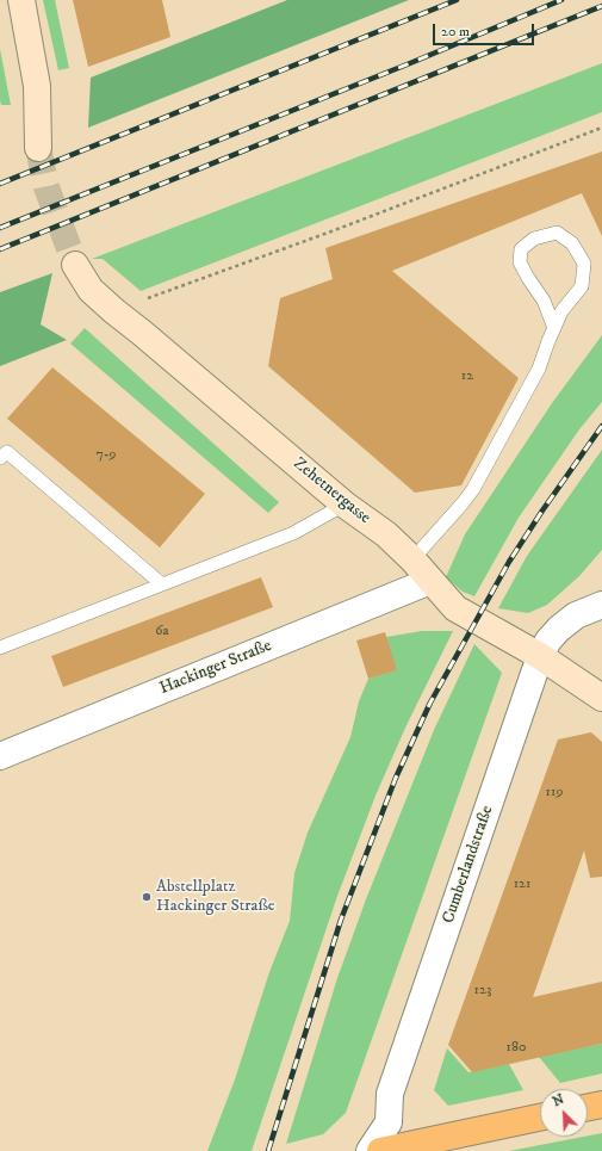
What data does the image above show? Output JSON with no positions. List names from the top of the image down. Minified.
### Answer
{"streets":{"street":["Zehetnergasse","Hackinger Straße","Cumberlandstraße"]},"crossings":[["Zehetnergasse","Hackinger Straße"],["Zehetnergasse","Cumberlandstraße"]],"places":["Abstellplatz Hackinger Straße"],"house_numbers":["12","7-9","6a","119","121","123","180"],"scale_bar":"20 m","north":"top left"}
